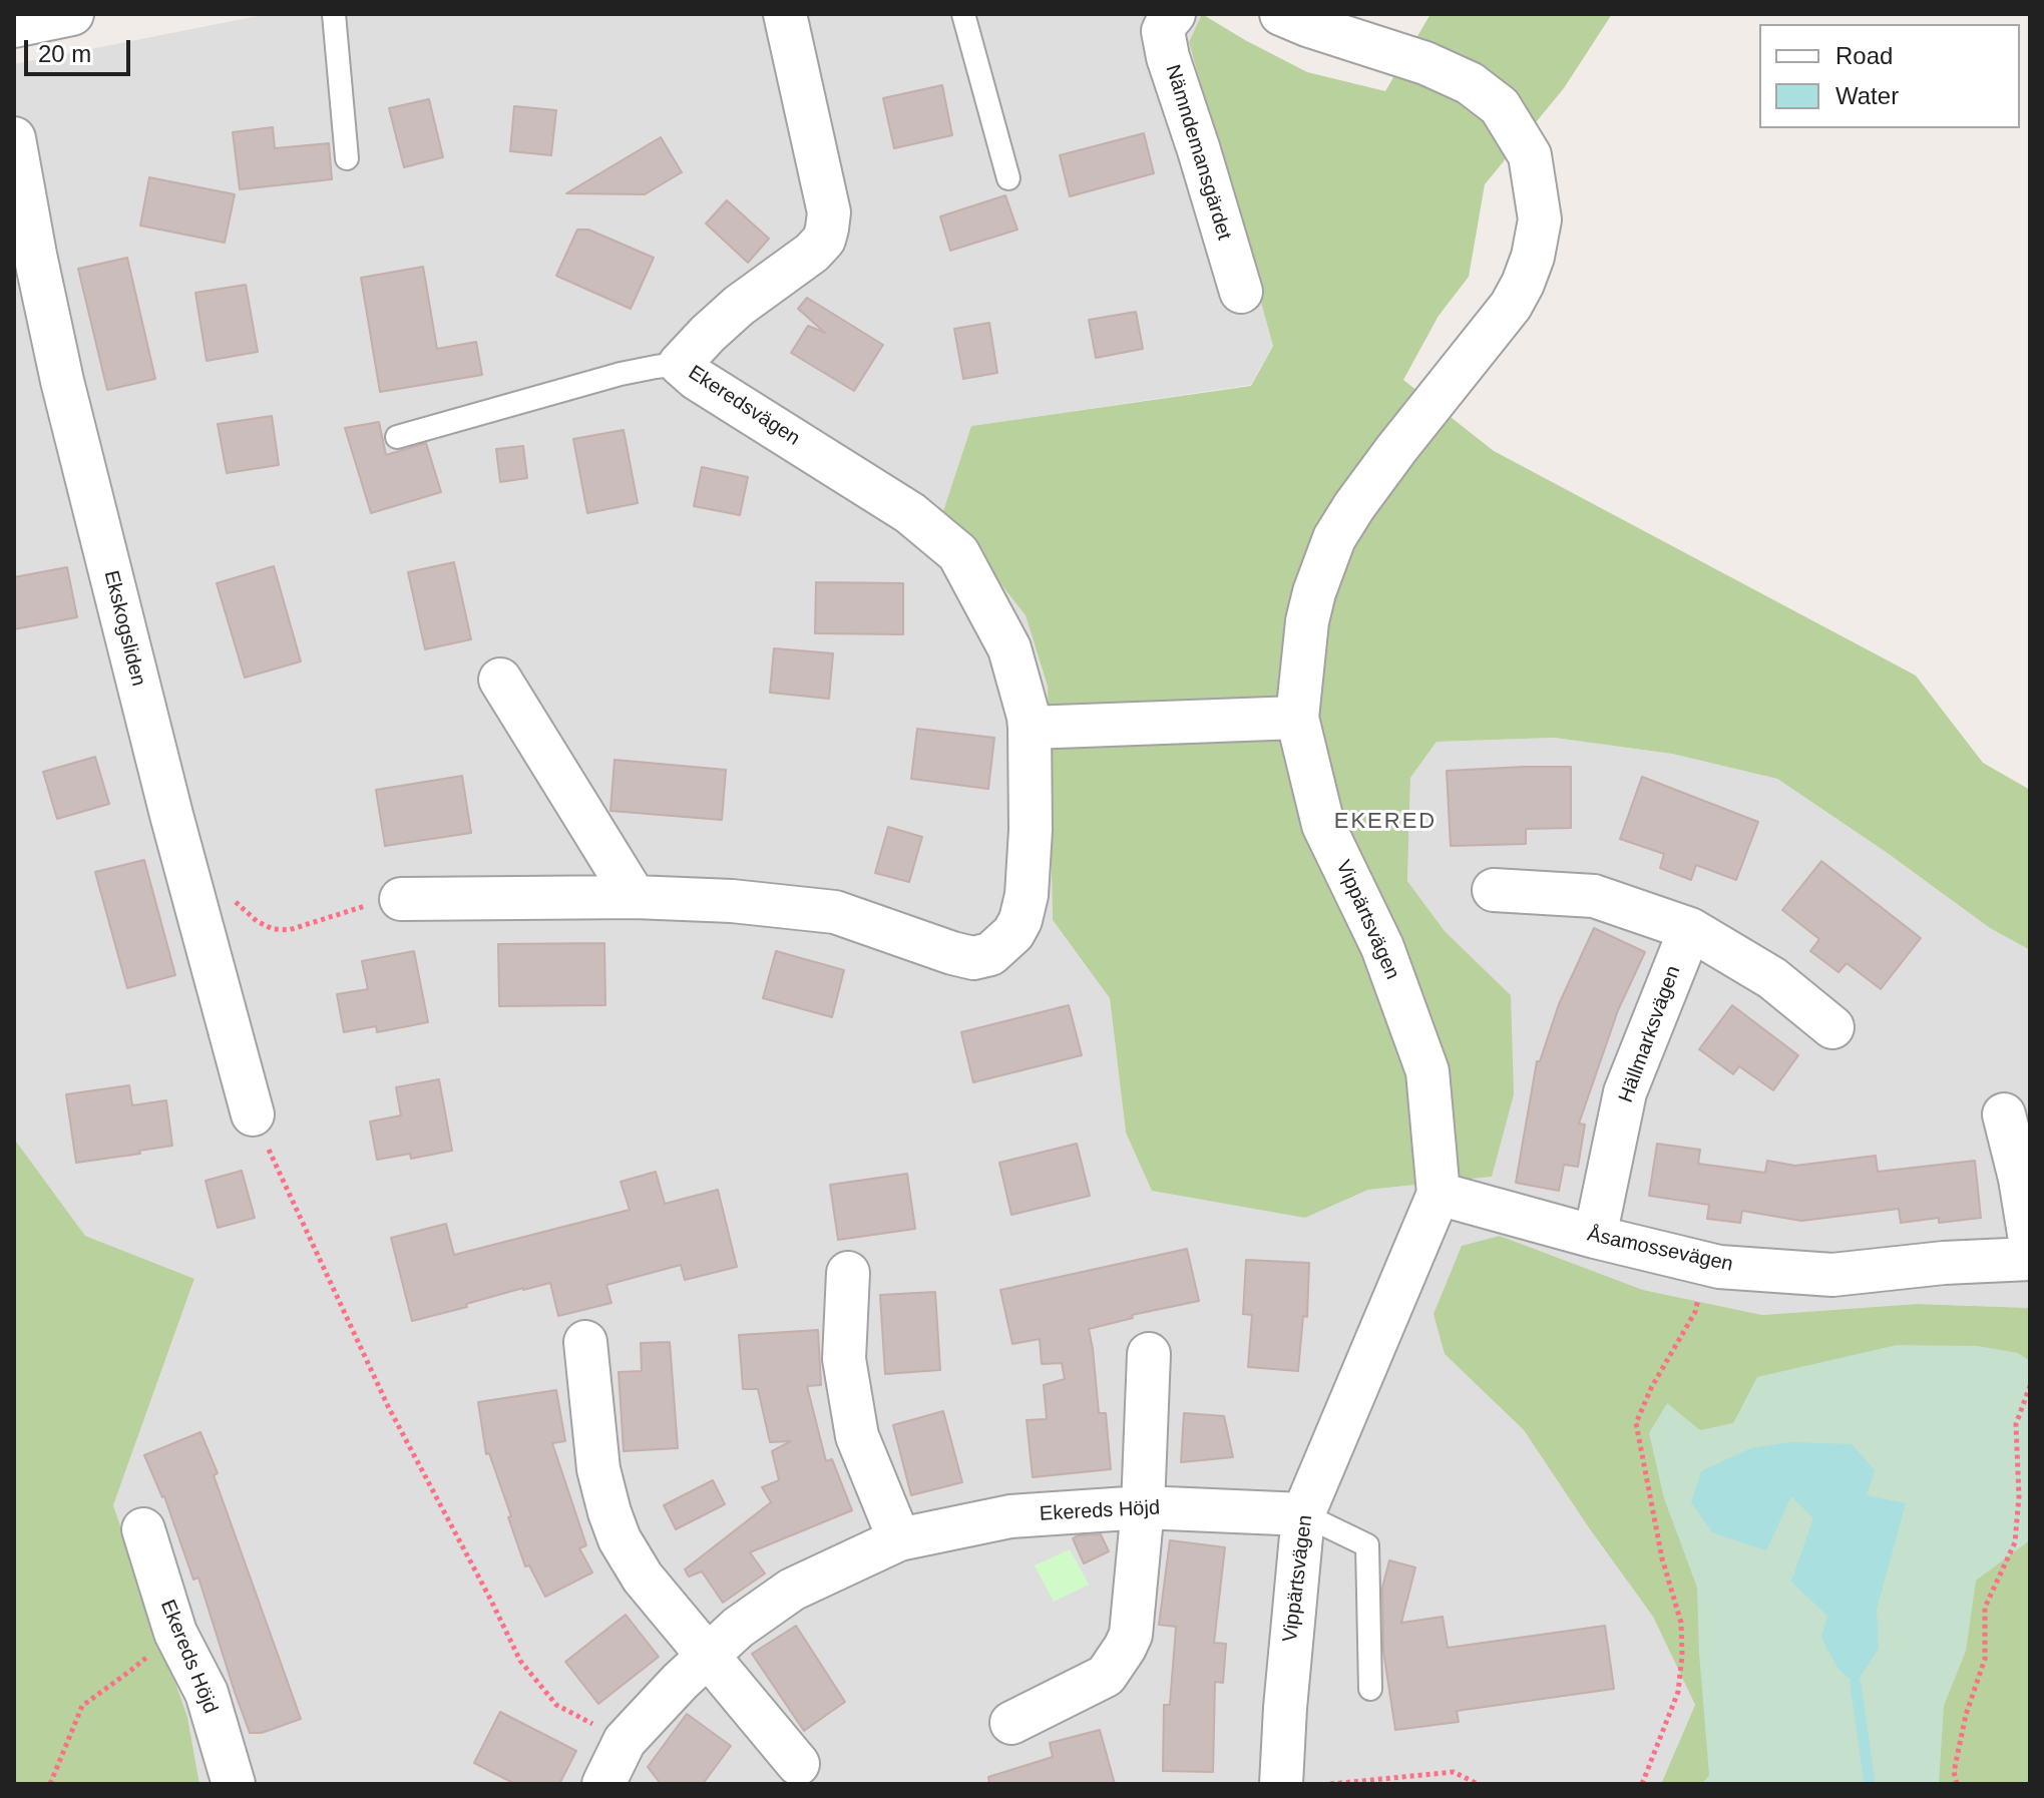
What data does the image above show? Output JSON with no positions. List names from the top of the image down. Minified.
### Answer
{"streets":{"street":["Nämndemansgärdet","Ekeredsvägen","Ekskogsliden","Vippärtsvägen","Hällmarksvägen","Åsamossevägen","Ekereds Höjd"]},"crossings":[["Vippärtsvägen","Åsamossevägen"],["Vippärtsvägen","Ekereds Höjd"],["Hällmarksvägen","Åsamossevägen"]],"districts":["EKERED"],"legend":["Road","Water"],"scale_bar":"20 m"}
